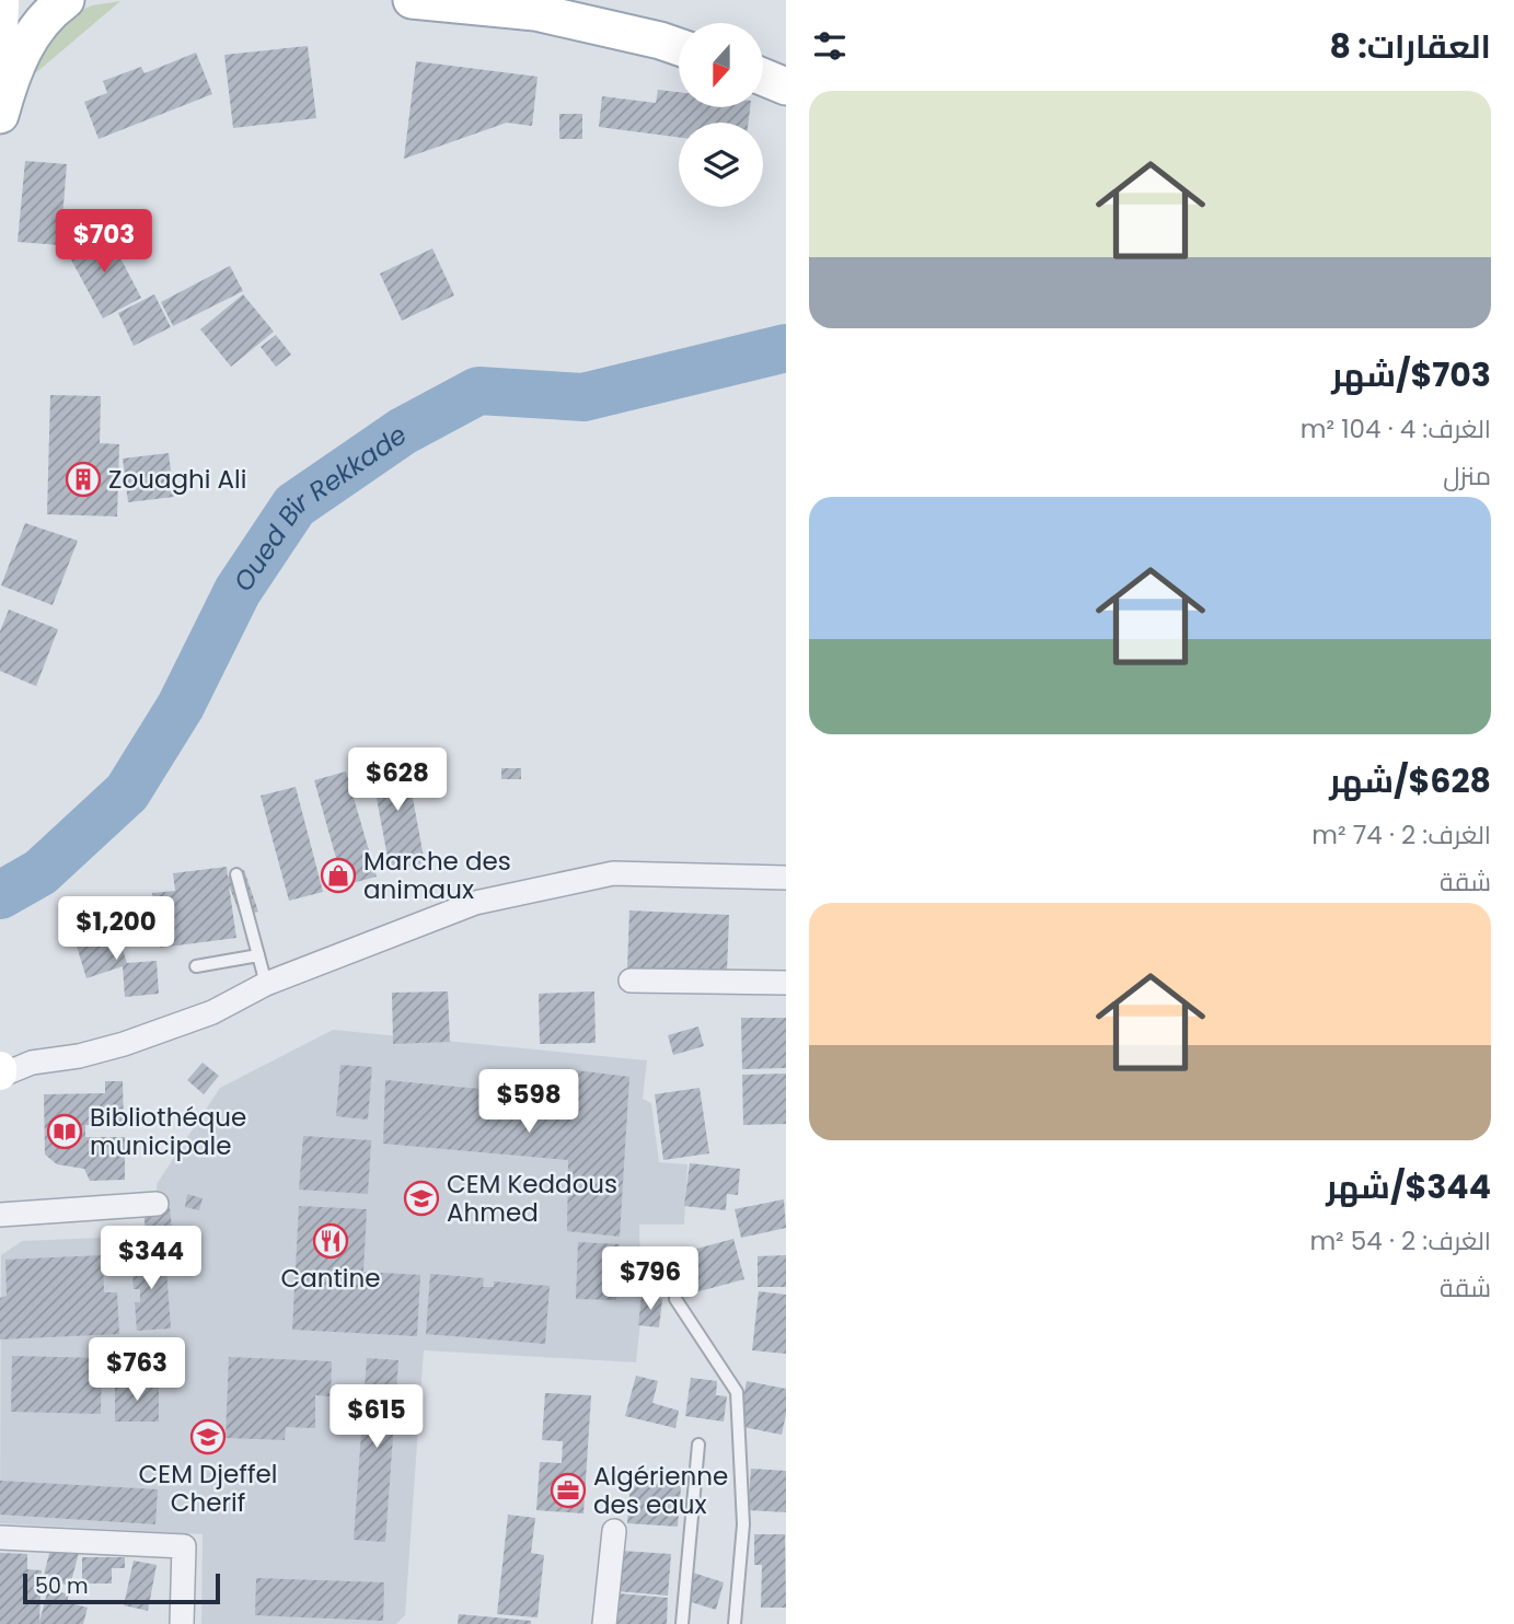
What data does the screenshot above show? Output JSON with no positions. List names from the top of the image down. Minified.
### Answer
{"water":["Oued Bir Rekkade"],"places":{"building":["Zouaghi Ali"],"shop":["Marche des animaux"],"library":["Bibliothéque municipale"],"school or university":["CEM Keddous Ahmed","CEM Djeffel Cherif"],"restaurant":["Cantine"],"office":["Algérienne des eaux"]},"scale_bar":"50 m","north":"bottom","page":{"heading":"العقارات: 8","list":[{"name":"$703/شهر","note":"الغرف: 4 · 104 m² · منزل"},{"name":"$628/شهر","note":"الغرف: 2 · 74 m² · شقة"},{"name":"$344/شهر","note":"الغرف: 2 · 54 m² · شقة"}],"price":["$703","$628","$1,200","$598","$344","$796","$763","$615"],"scale":"50 m"}}
